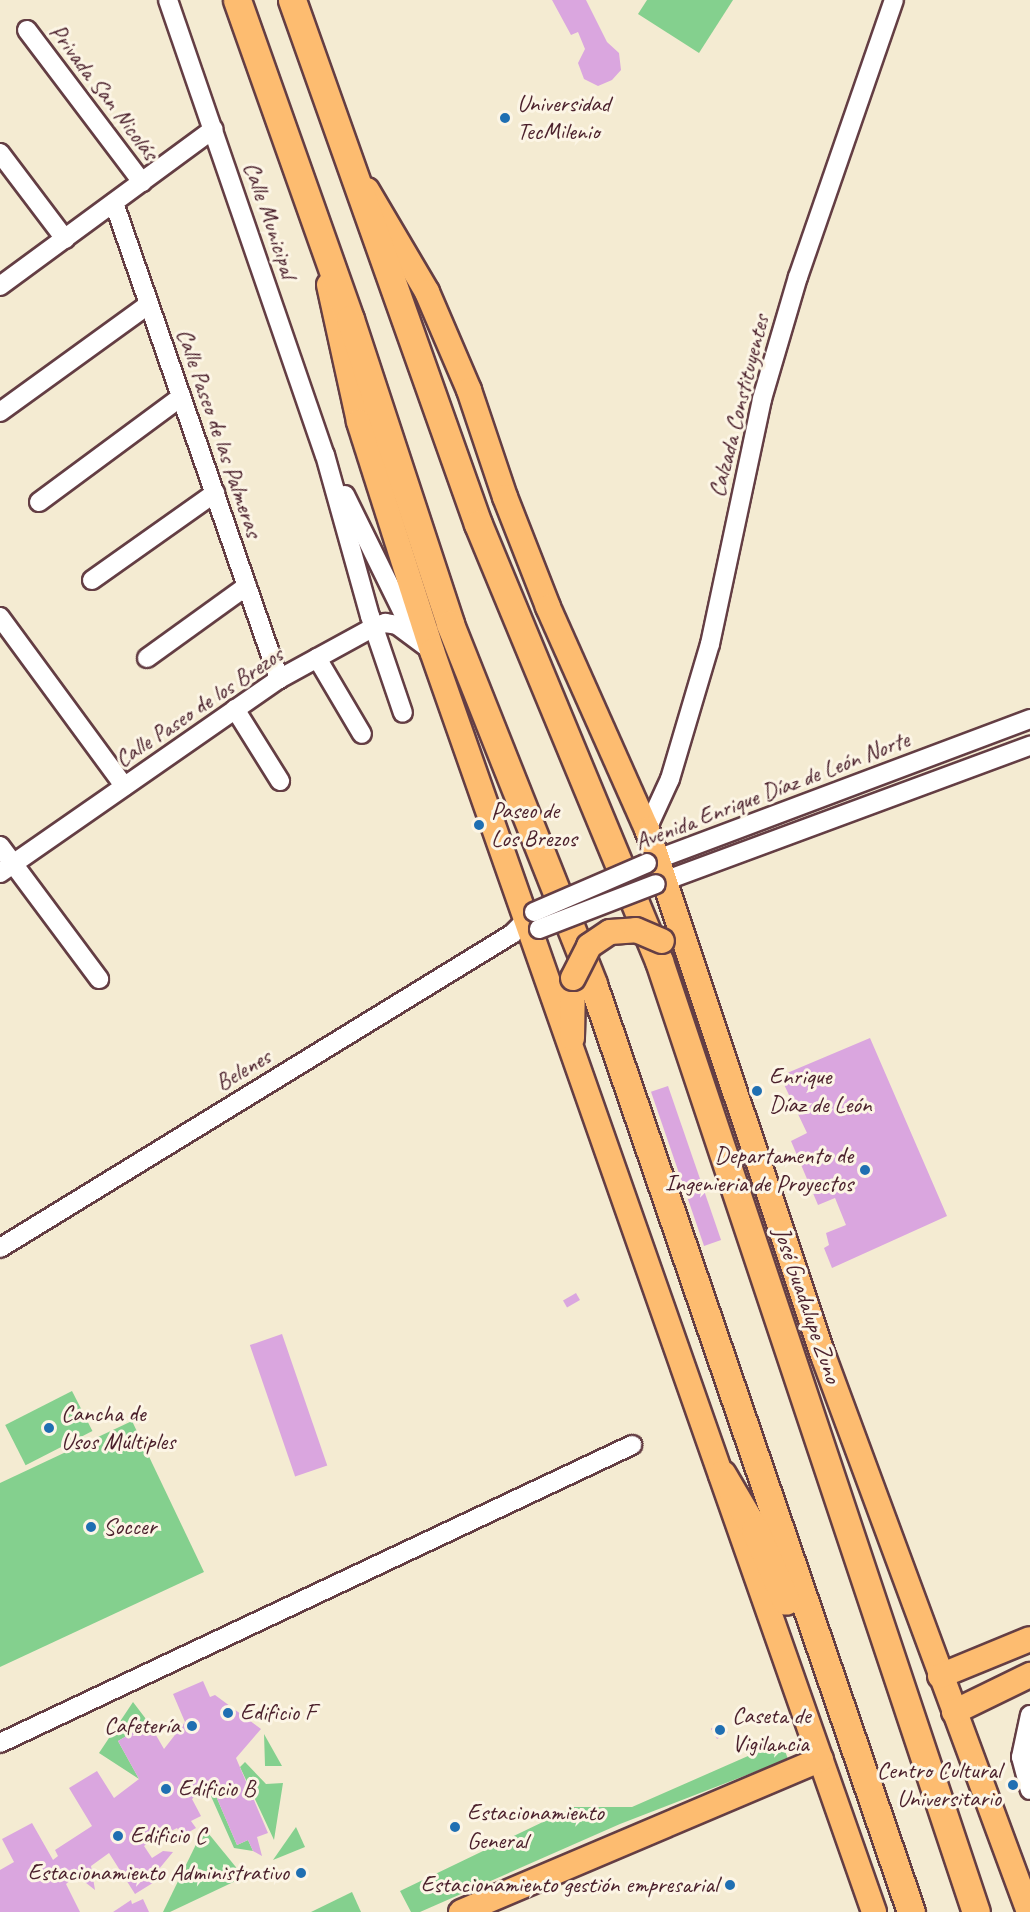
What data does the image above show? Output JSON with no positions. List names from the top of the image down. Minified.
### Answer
{"streets":{"main road":["José Guadalupe Zuno"],"street":["Privada San Nicolás","Calle Municipal","Calzada Constituyentes","Calle Paseo de las Palmeras","Calle Paseo de los Brezos","Avenida Enrique Díaz de León Norte","Belenes"]},"crossings":[["Calle Municipal","Calle Paseo de los Brezos"],["Calzada Constituyentes","José Guadalupe Zuno"],["Calle Paseo de las Palmeras","Calle Paseo de los Brezos"],["Avenida Enrique Díaz de León Norte","Belenes"],["Avenida Enrique Díaz de León Norte","José Guadalupe Zuno"]],"places":["Universidad TecMilenio","Paseo de Los Brezos","Enrique Díaz de León","Departamento de Ingenieria de Proyectos","Cancha de Usos Múltiples","Soccer","Edificio F","Cafetería","Caseta de Vigilancia","Centro Cultural Universitario","Edificio B","Estacionamiento General","Edificio C","Estacionamiento Administrativo","Estacionamiento gestión empresarial"]}
